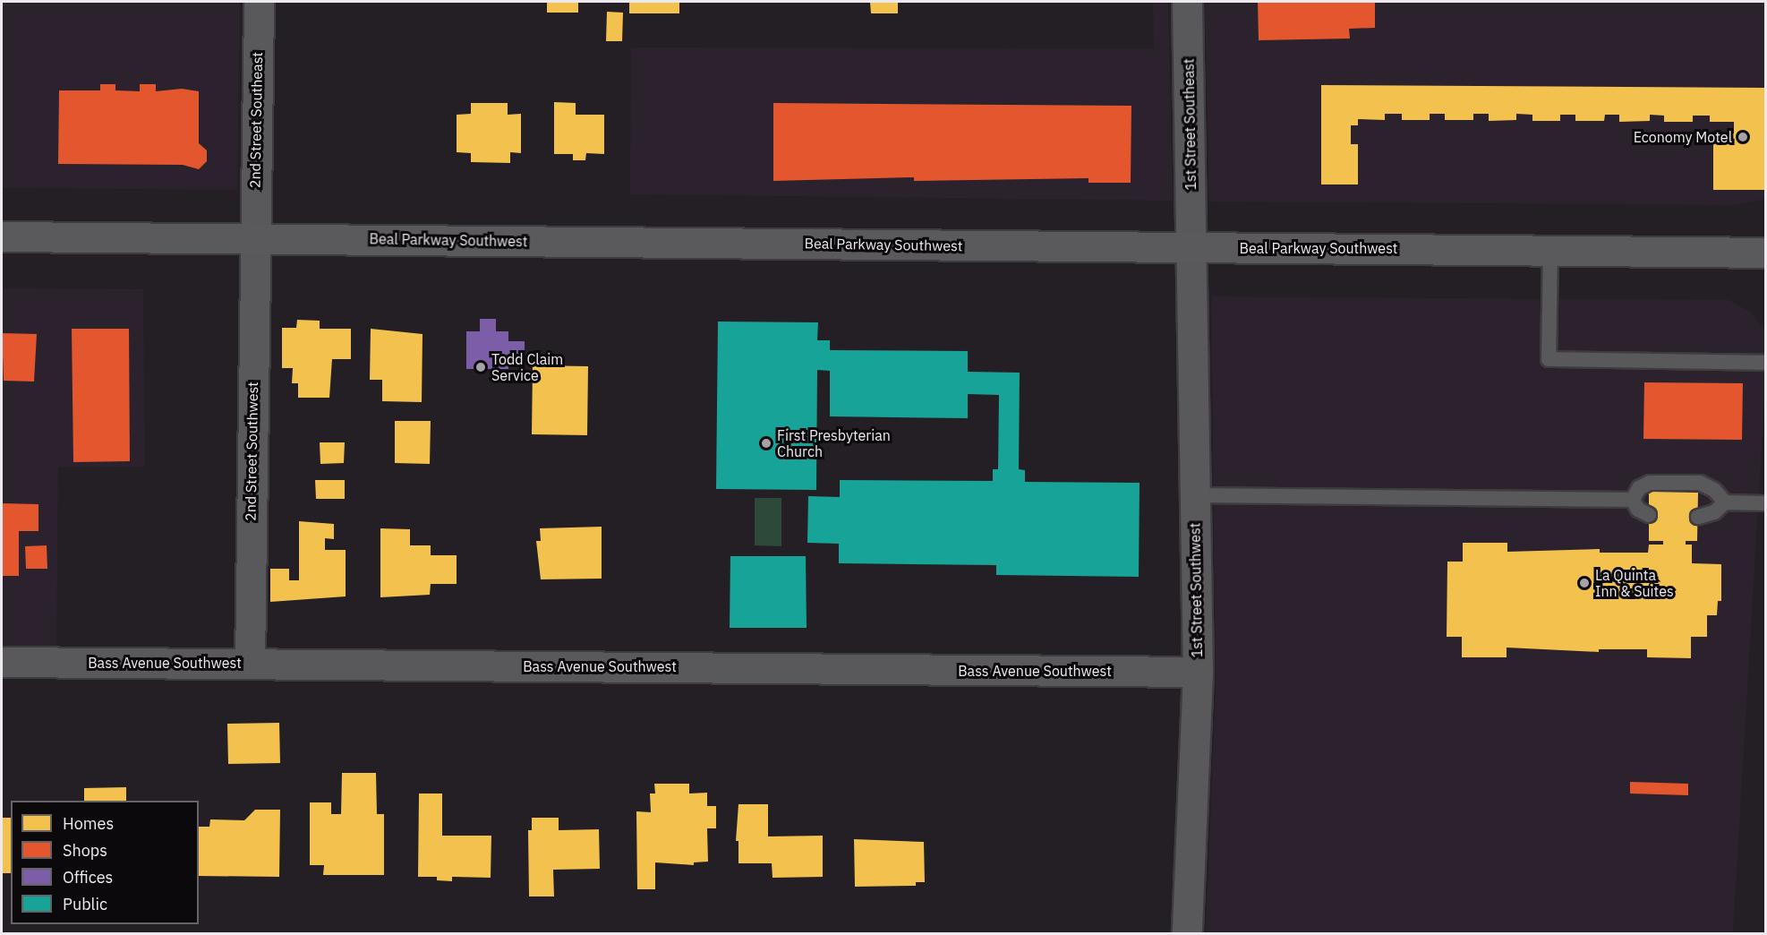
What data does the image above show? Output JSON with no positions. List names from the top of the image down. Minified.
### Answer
{"streets":{"main road":["Beal Parkway Southwest"],"street":["2nd Street Southeast","1st Street Southeast","2nd Street Southwest","1st Street Southwest","Bass Avenue Southwest"]},"crossings":[["2nd Street Southeast","Beal Parkway Southwest"],["2nd Street Southeast","2nd Street Southwest"],["1st Street Southeast","Beal Parkway Southwest"],["1st Street Southeast","1st Street Southwest"],["Beal Parkway Southwest","2nd Street Southwest"],["Beal Parkway Southwest","1st Street Southwest"],["2nd Street Southwest","Bass Avenue Southwest"],["1st Street Southwest","Bass Avenue Southwest"]],"places":["Economy Motel","Todd Claim Service","First Presbyterian Church","La Quinta Inn & Suites"],"legend":["Homes","Shops","Offices","Public"]}
